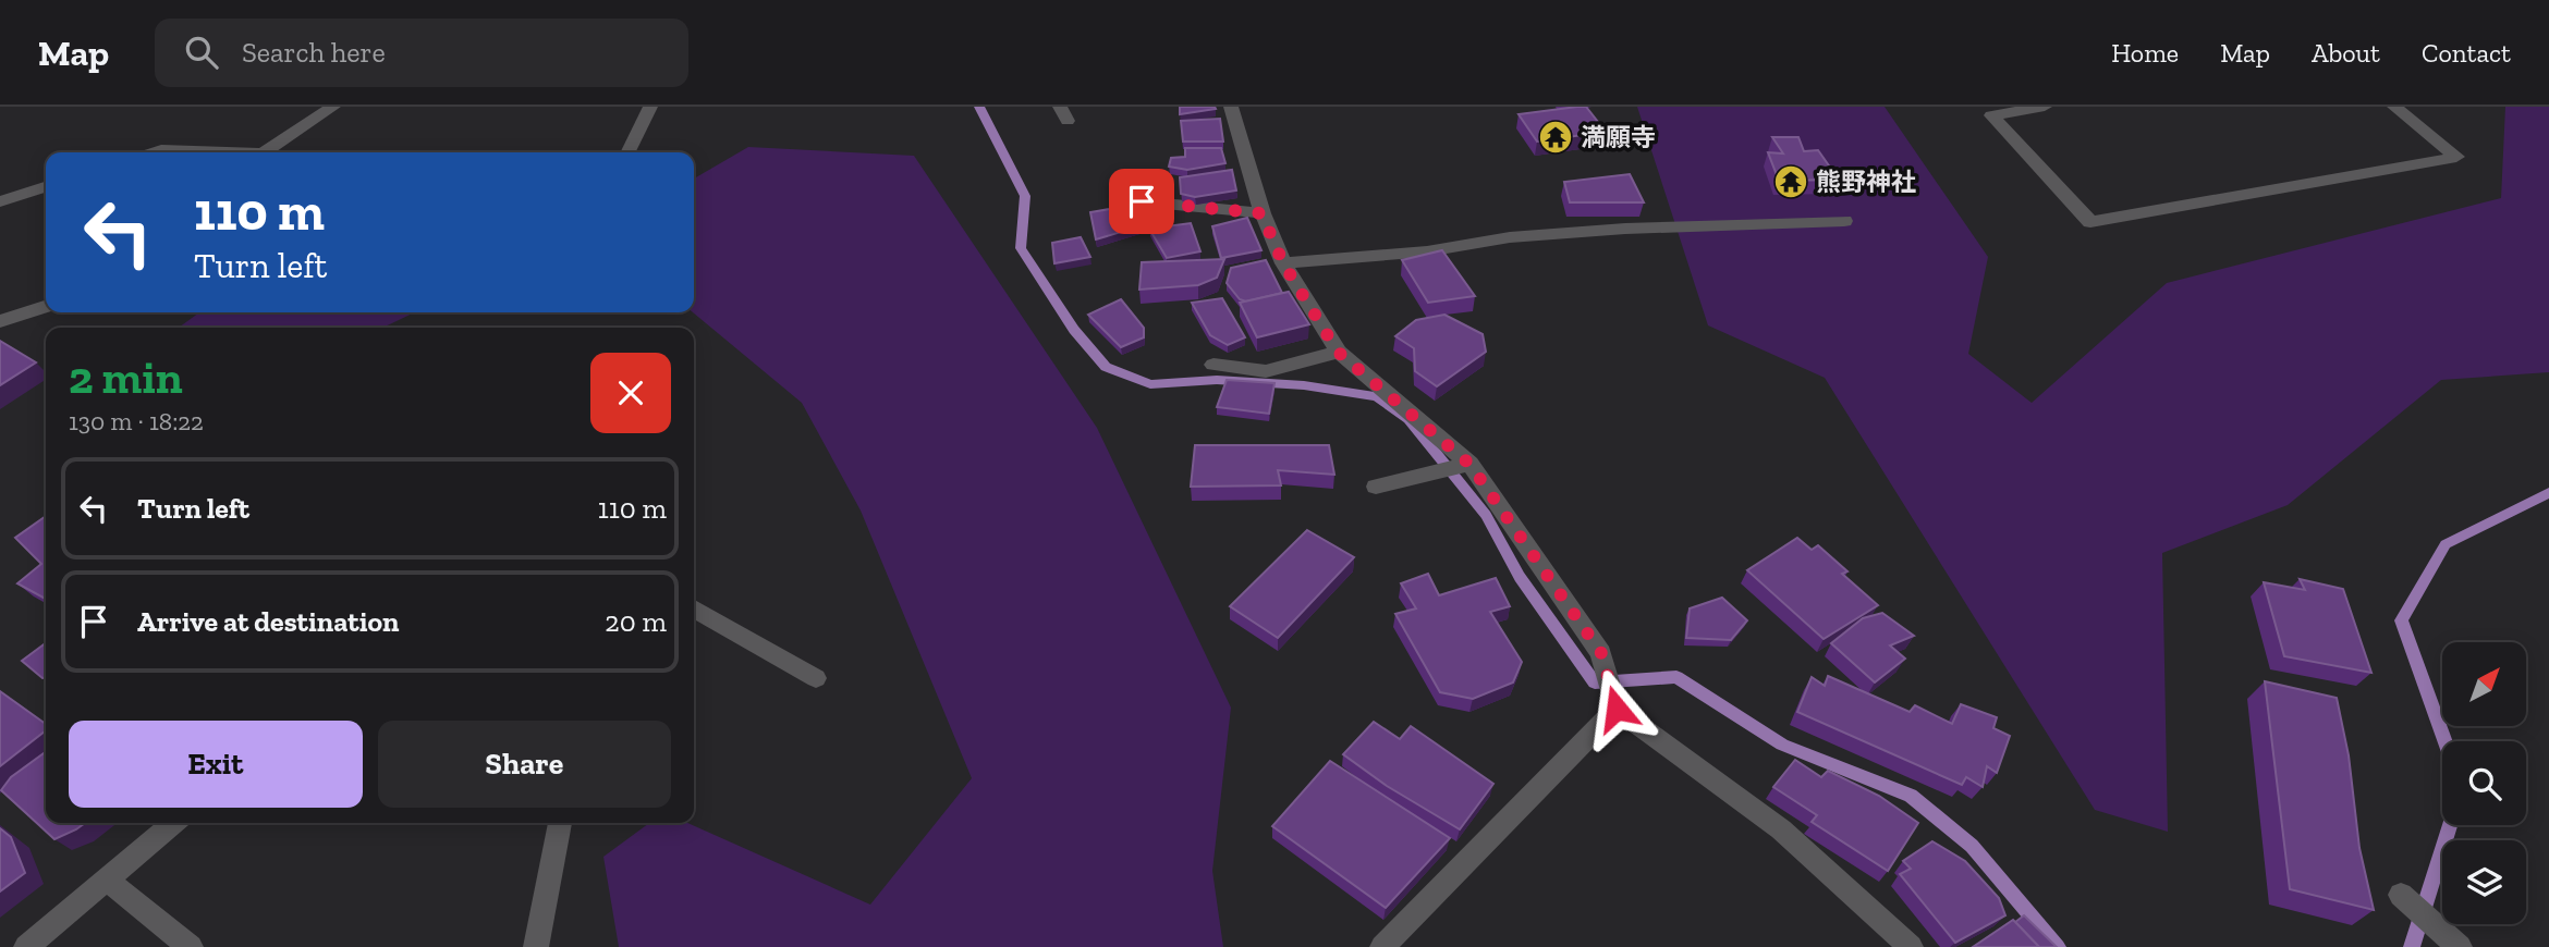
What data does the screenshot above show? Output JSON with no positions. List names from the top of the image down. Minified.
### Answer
{"places":{"temple":["満願寺","熊野神社"]},"north":"top right","page":{"header":"Map","search":"Search here","nav":["Home","Map","About","Contact"],"turn":["110 m","Turn left"],"heading":["2 min","130 m · 18:22"],"list":[{"name":"Turn left","value":"110 m"},{"name":"Arrive at destination","value":"20 m"}],"buttons":["Exit","Share"]}}
